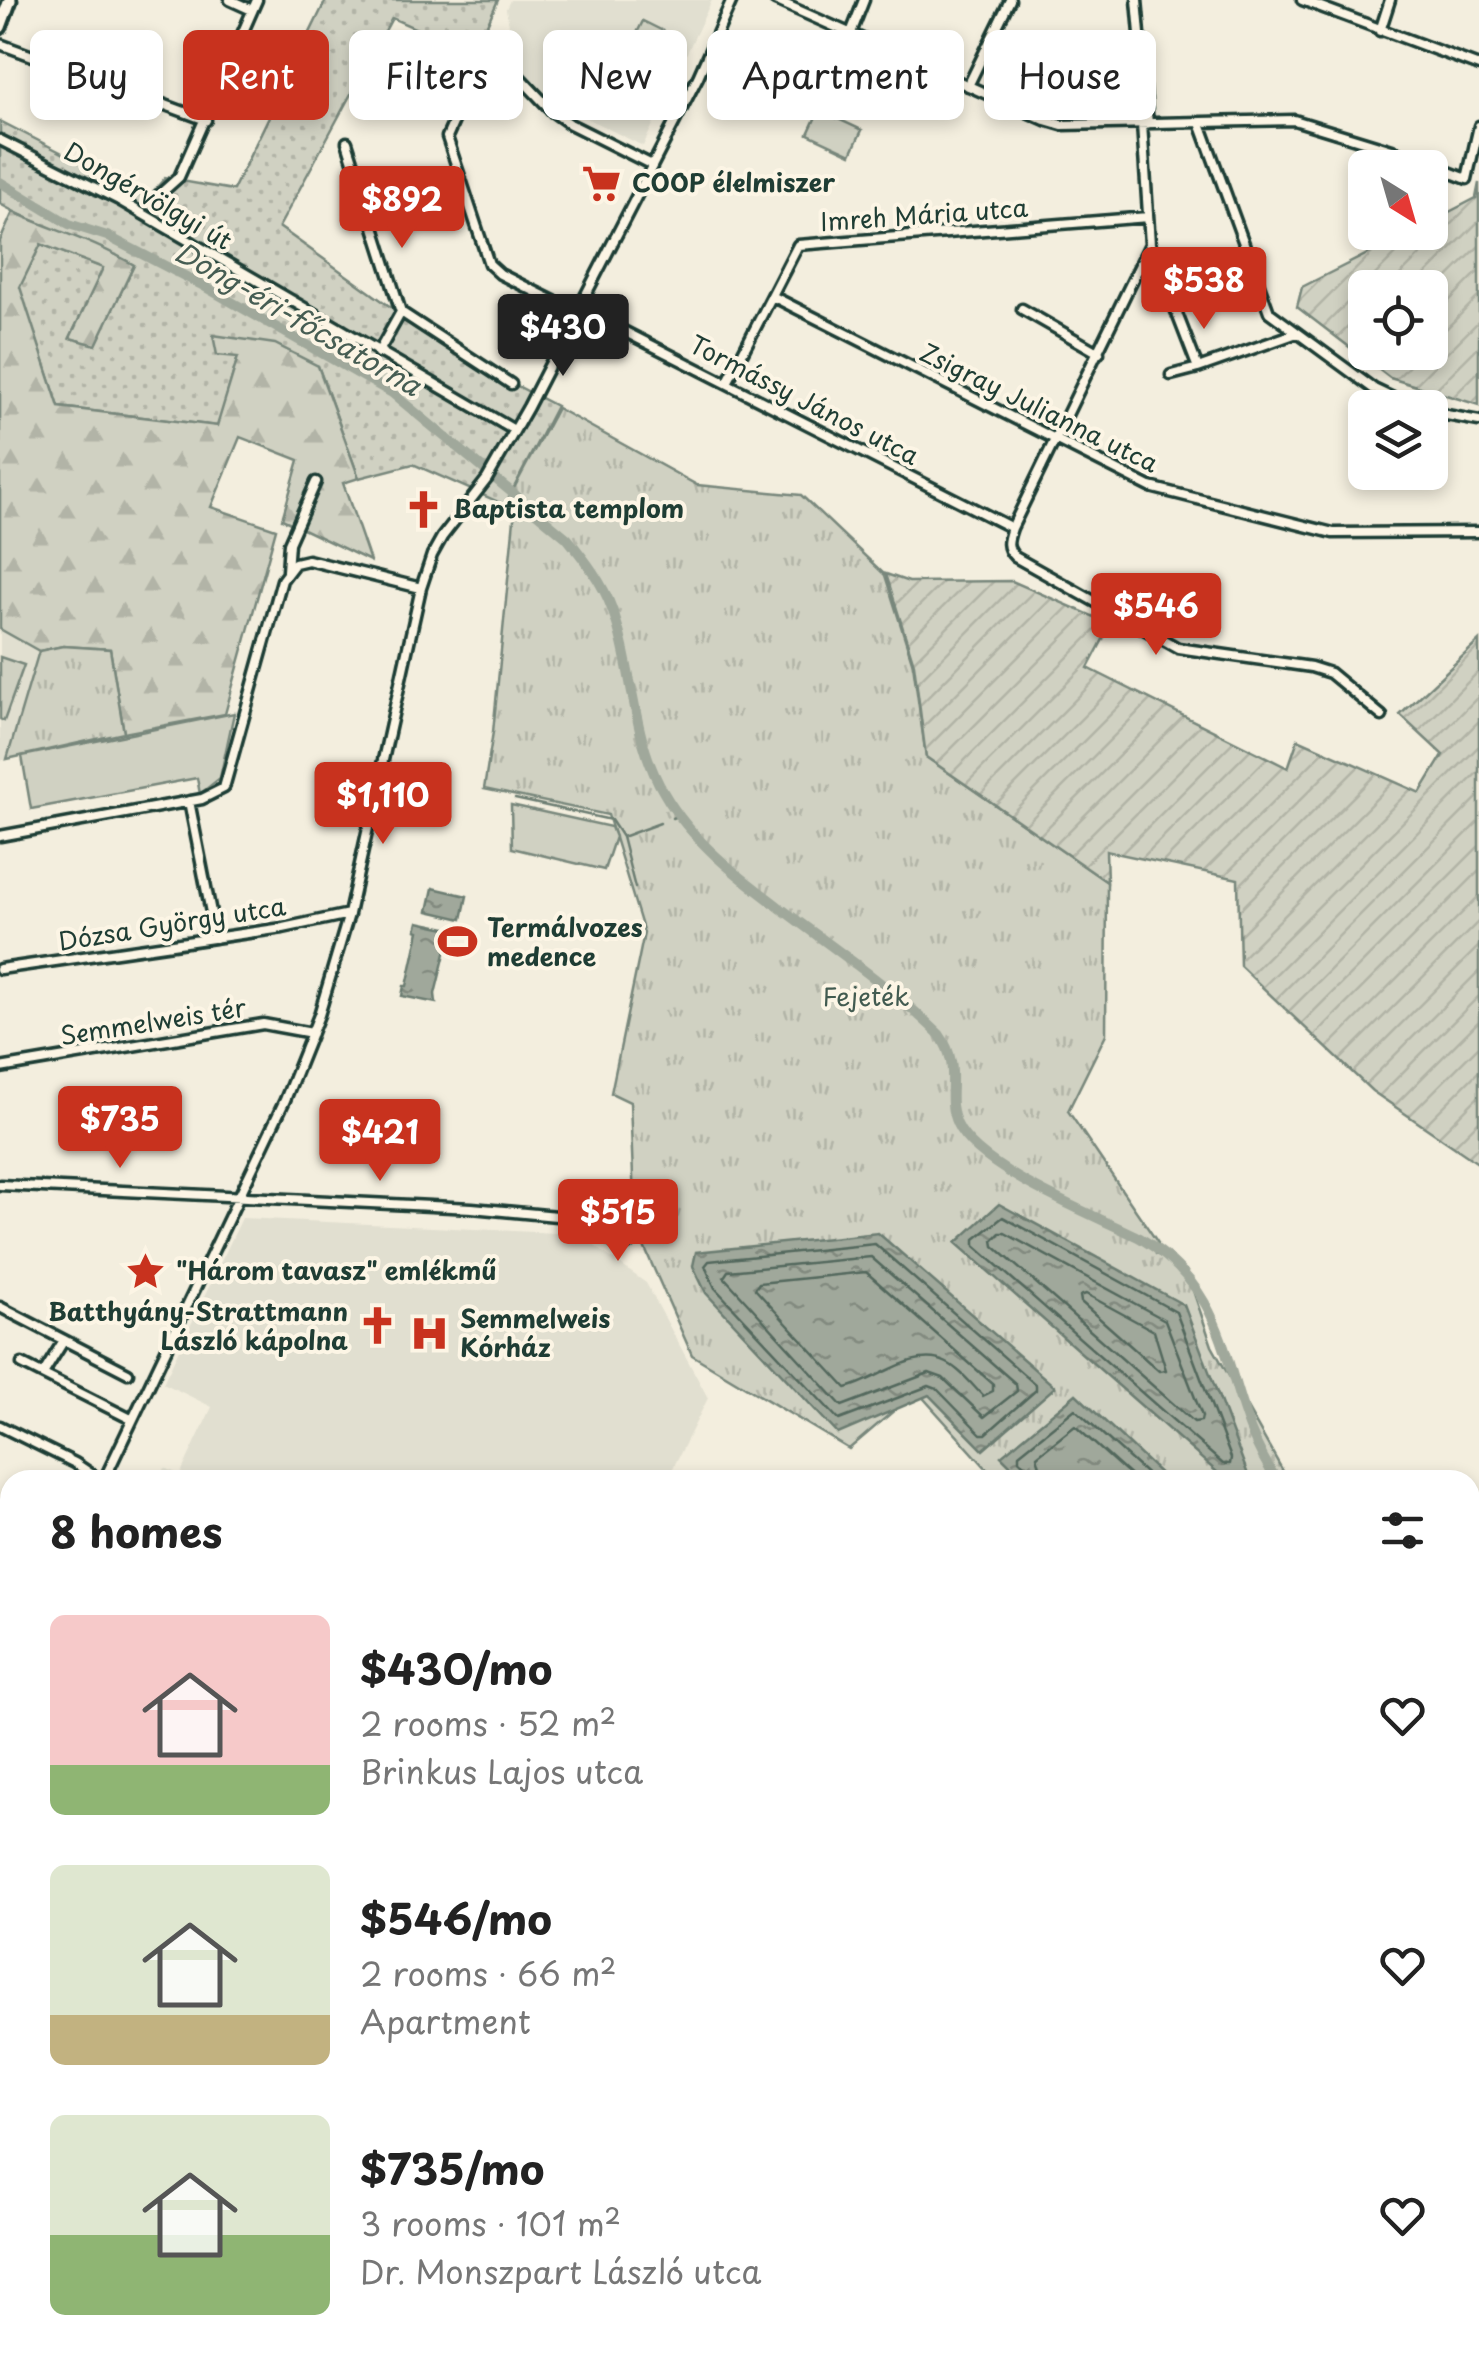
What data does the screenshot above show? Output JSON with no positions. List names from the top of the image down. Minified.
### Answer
{"streets":{"street":["Dongérvölgyi út","Imreh Mária utca","Tormássy János utca","Zsigray Julianna utca","Dózsa György utca","Semmelweis tér"]},"crossings":[["Imreh Mária utca","Tormássy János utca"],["Imreh Mária utca","Zsigray Julianna utca"]],"water":["Dong-éri-főcsatorna"],"parks":["Fejeték"],"places":{"supermarket":["COOP élelmiszer"],"church":["Baptista templom","Batthyány-Strattmann László kápolna"],"sports":["Termálvozes medence"],"place":["\"Három tavasz\" emlékmű"],"hospital":["Semmelweis Kórház"]},"north":"bottom right","page":{"chip":["Buy","Rent","Filters","New","Apartment","House"],"price":["$892","$538","$430","$546","$1,110","$735","$421","$515"],"heading":"8 homes","list":[{"name":"$430/mo","note":"2 rooms · 52 m² · Brinkus Lajos utca"},{"name":"$546/mo","note":"2 rooms · 66 m² · Apartment"},{"name":"$735/mo","note":"3 rooms · 101 m² · Dr. Monszpart László utca"}]}}
